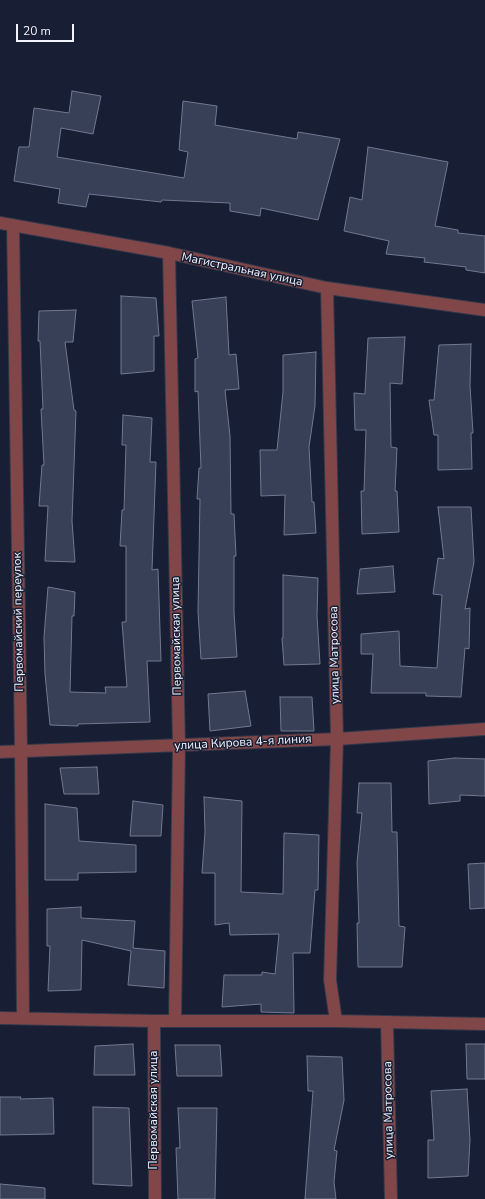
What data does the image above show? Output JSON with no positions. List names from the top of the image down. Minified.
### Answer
{"streets":{"street":["Магистральная улица","Первомайский переулок","Первомайская улица","улица Матросова","улица Кирова 4-я линия"]},"crossings":[["Магистральная улица","Первомайский переулок"],["Магистральная улица","Первомайская улица"],["Магистральная улица","улица Матросова"],["Первомайский переулок","улица Кирова 4-я линия"],["Первомайская улица","улица Кирова 4-я линия"],["улица Матросова","улица Кирова 4-я линия"]],"scale_bar":"20 m"}
